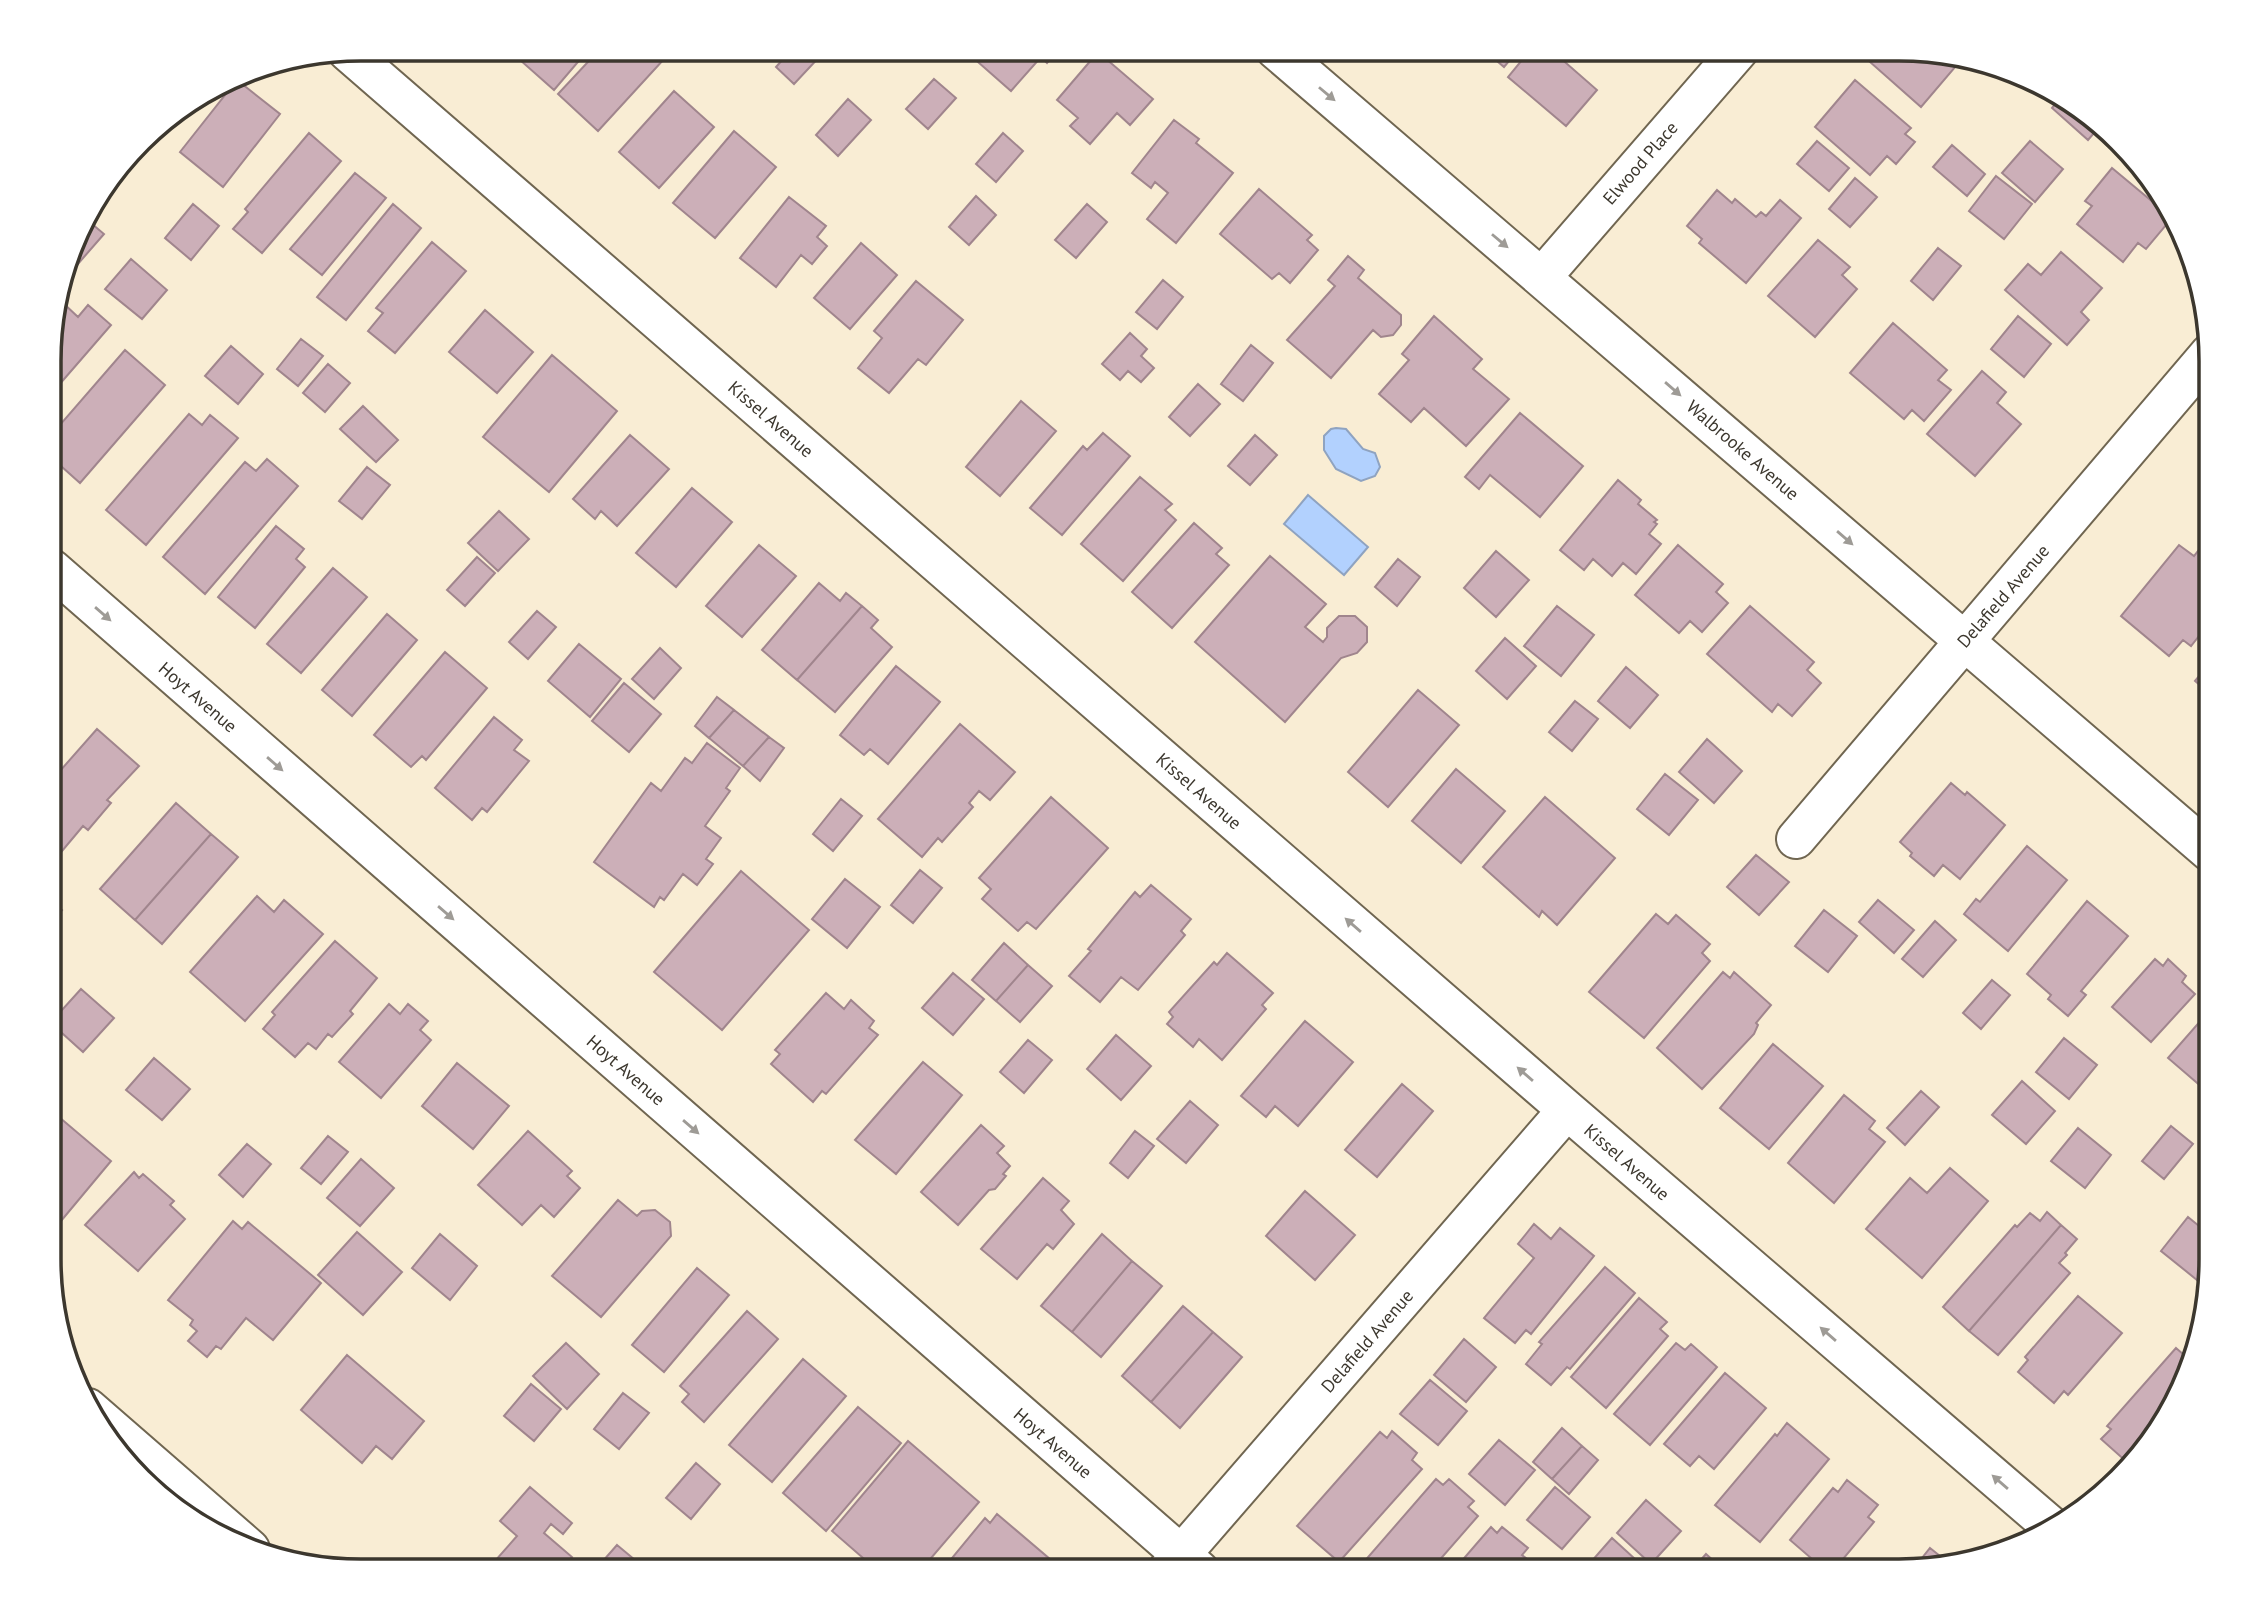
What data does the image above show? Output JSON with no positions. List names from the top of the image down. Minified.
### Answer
{"streets":{"street":["Elwood Place","Kissel Avenue","Walbrooke Avenue","Delafield Avenue","Hoyt Avenue"]},"crossings":[["Elwood Place","Walbrooke Avenue"],["Kissel Avenue","Delafield Avenue"],["Walbrooke Avenue","Delafield Avenue"]],"one_way":["Kissel Avenue","Walbrooke Avenue","Hoyt Avenue"]}
